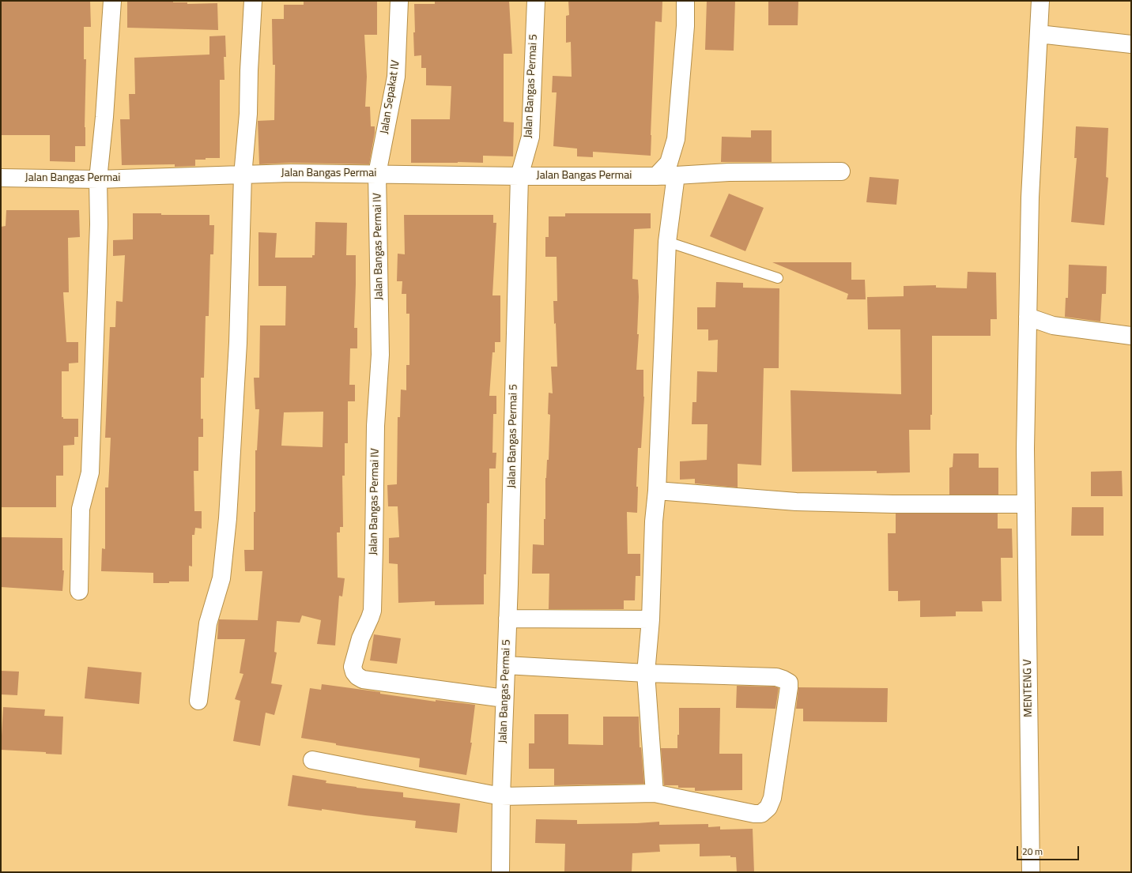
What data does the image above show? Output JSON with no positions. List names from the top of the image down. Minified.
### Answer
{"streets":{"street":["Jalan Bangas Permai 5","Jalan Sepakat IV","Jalan Bangas Permai","Jalan Bangas Permai IV","MENTENG V"]},"crossings":[["Jalan Bangas Permai 5","Jalan Bangas Permai"],["Jalan Bangas Permai 5","Jalan Bangas Permai IV"],["Jalan Sepakat IV","Jalan Bangas Permai"],["Jalan Sepakat IV","Jalan Bangas Permai IV"],["Jalan Bangas Permai","Jalan Bangas Permai IV"]],"scale_bar":"20 m"}
